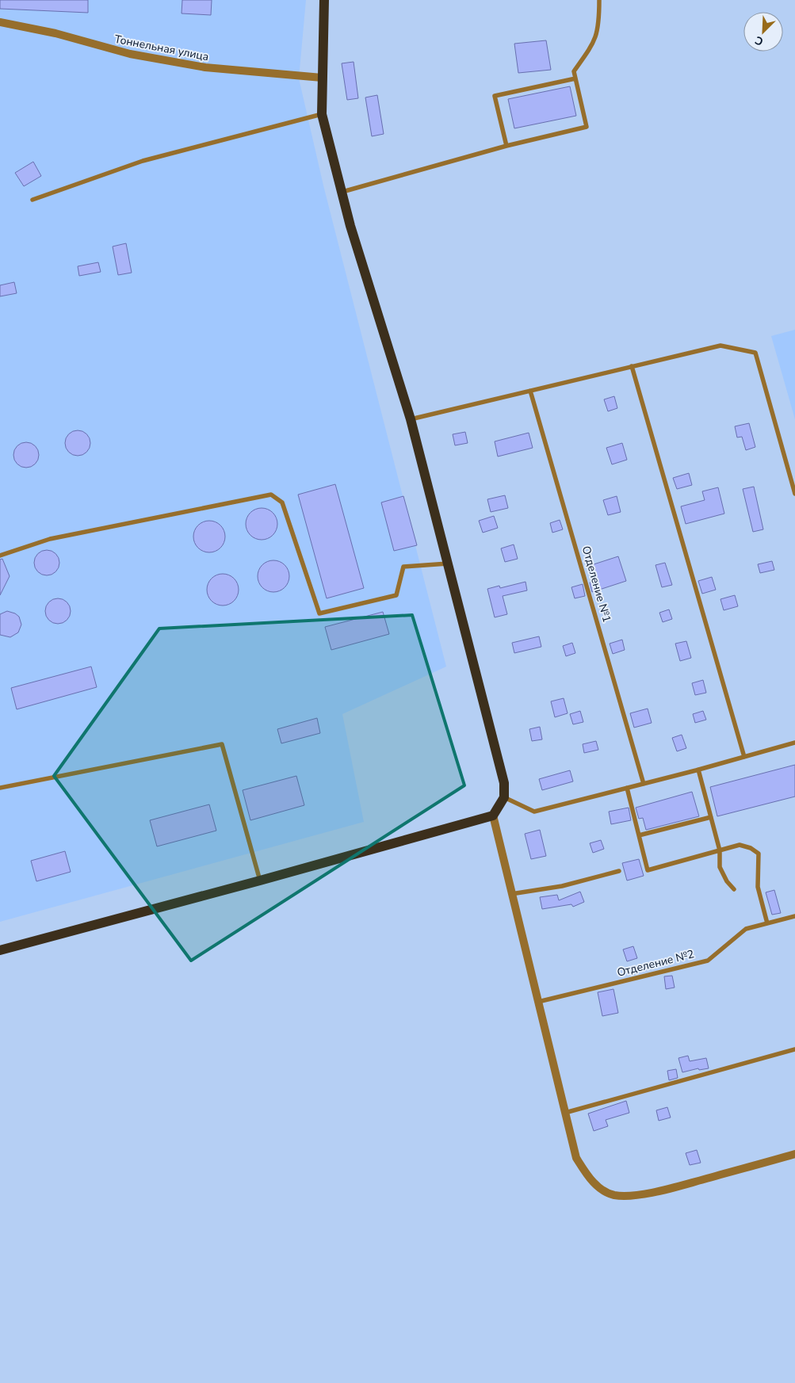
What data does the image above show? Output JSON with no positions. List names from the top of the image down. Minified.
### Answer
{"streets":{"street":["Тоннельная улица"],"lane":["Отделение №1","Отделение №2"]},"north":"bottom left"}
